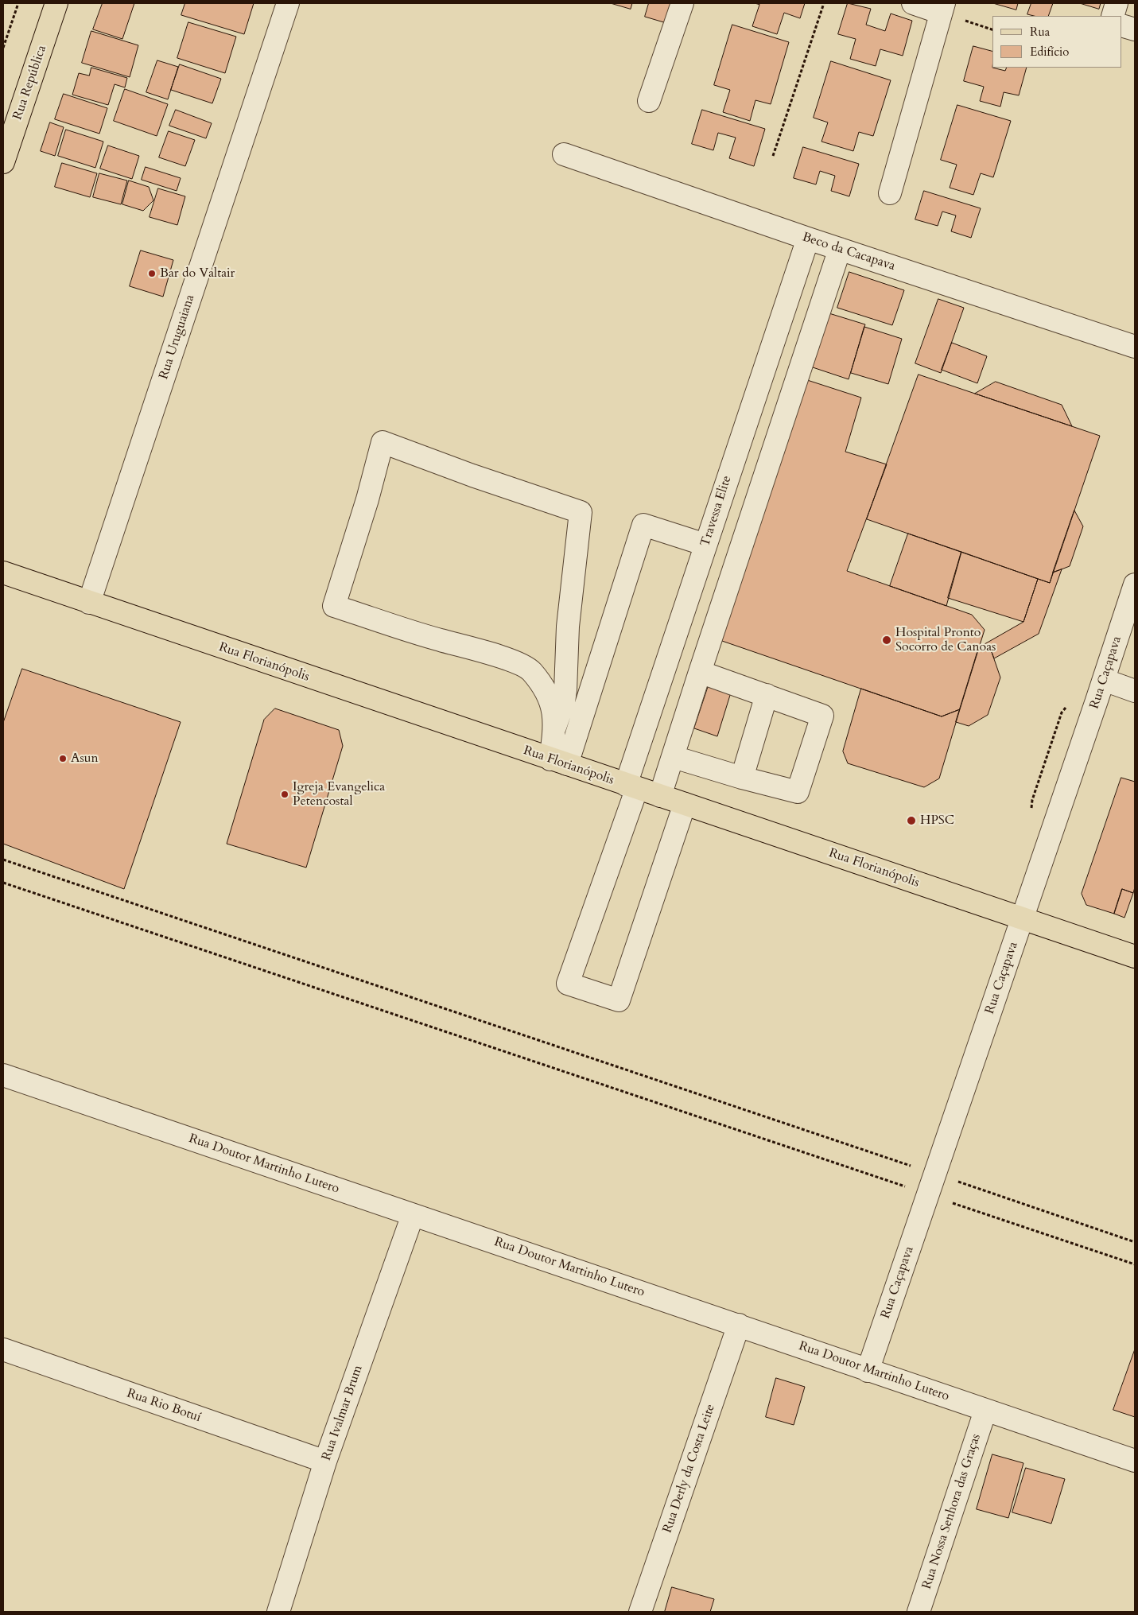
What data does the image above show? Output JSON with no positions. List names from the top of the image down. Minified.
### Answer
{"streets":{"main road":["Rua República","Rua Florianópolis"],"street":["Beco da Cacapava","Rua Uruguaiana","Travessa Elite","Rua Caçapava","Rua Doutor Martinho Lutero","Rua Rio Botuí","Rua Ivalmar Brum","Rua Derly da Costa Leite","Rua Nossa Senhora das Graças"]},"crossings":[["Beco da Cacapava","Travessa Elite"],["Rua Uruguaiana","Rua Florianópolis"],["Travessa Elite","Rua Florianópolis"],["Rua Florianópolis","Rua Caçapava"],["Rua Caçapava","Rua Doutor Martinho Lutero"],["Rua Doutor Martinho Lutero","Rua Ivalmar Brum"],["Rua Doutor Martinho Lutero","Rua Derly da Costa Leite"],["Rua Doutor Martinho Lutero","Rua Nossa Senhora das Graças"],["Rua Rio Botuí","Rua Ivalmar Brum"]],"places":["Bar do Valtair","Hospital Pronto Socorro de Canoas","Asun","Igreja Evangelica Petencostal","HPSC"],"legend":["Rua","Edifício"]}
